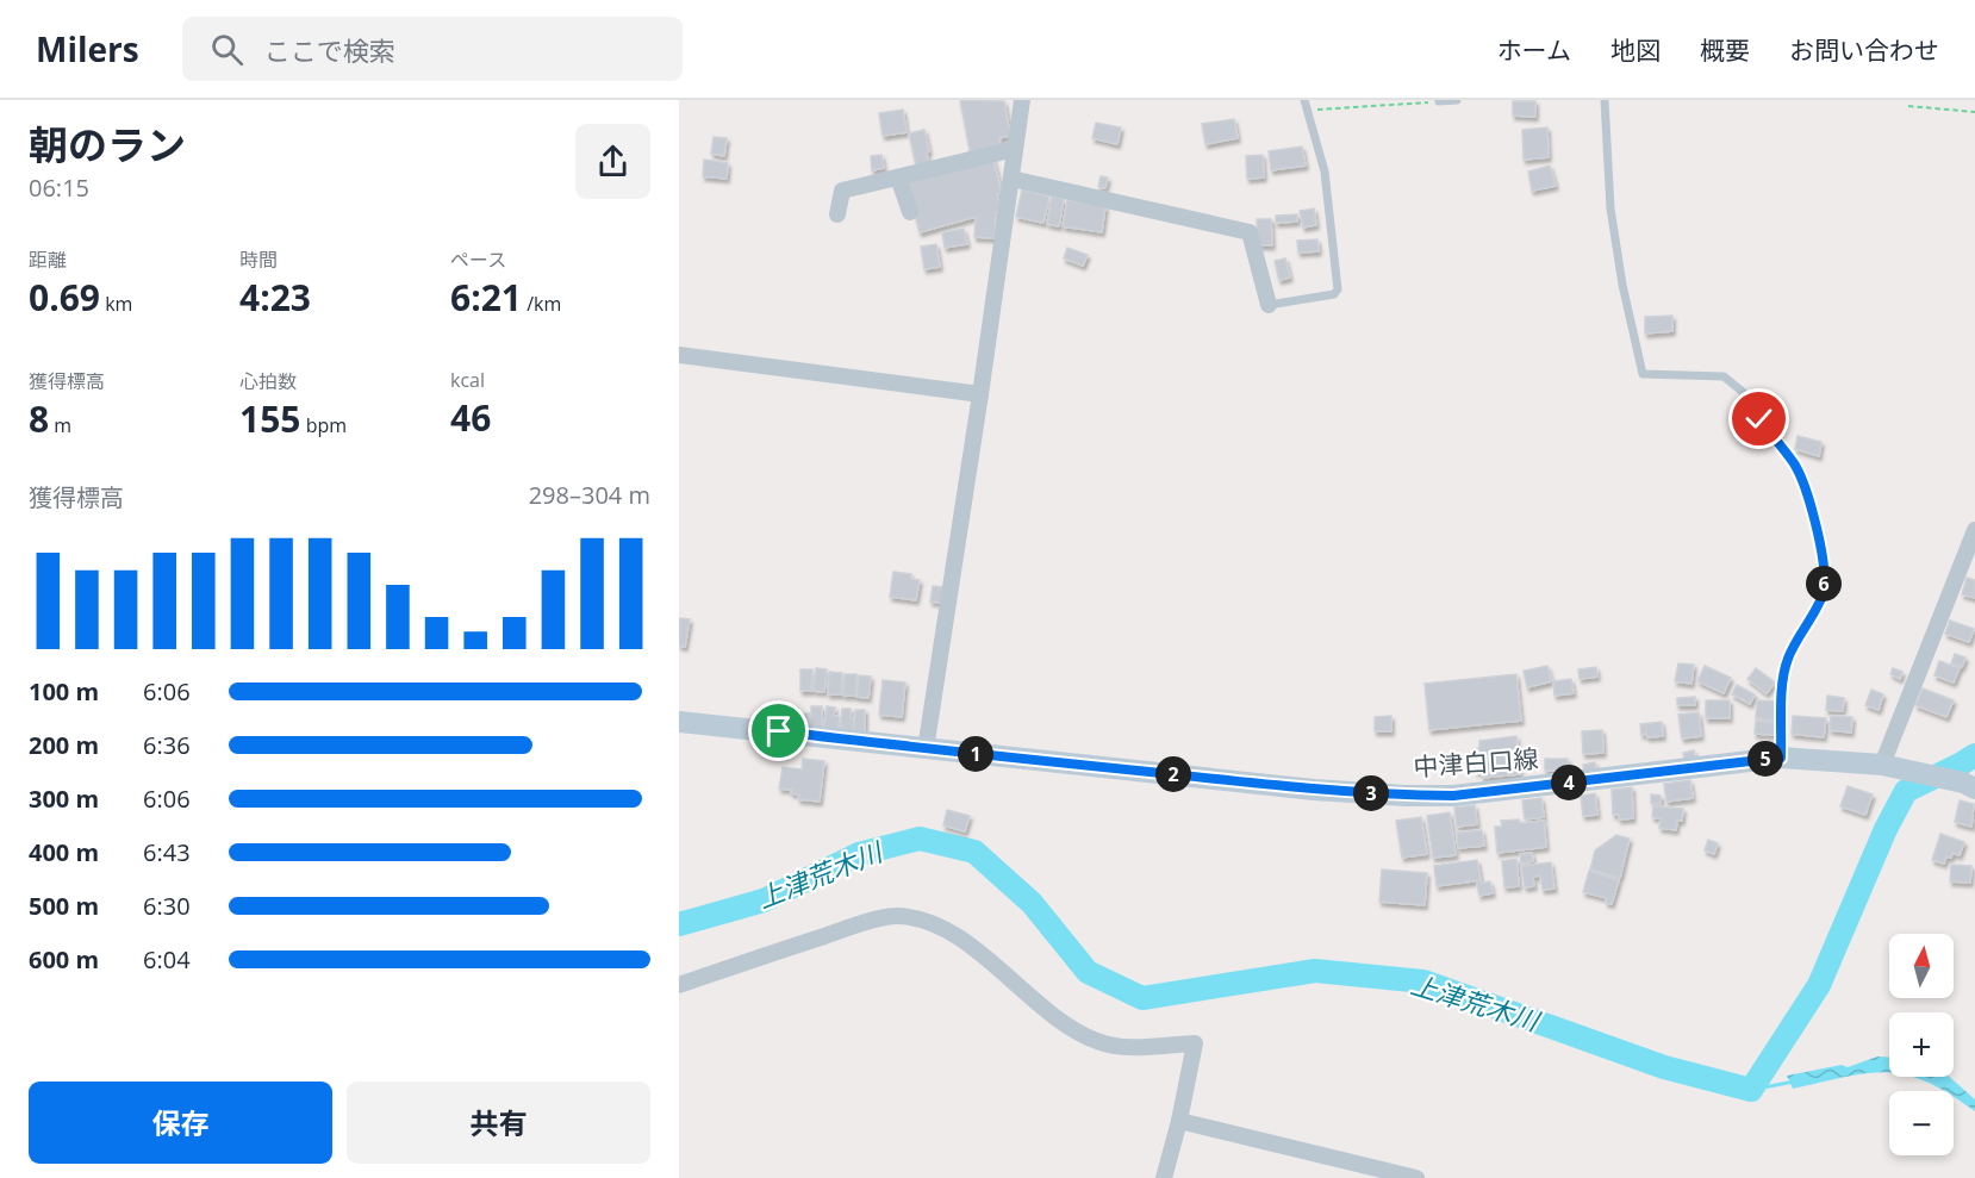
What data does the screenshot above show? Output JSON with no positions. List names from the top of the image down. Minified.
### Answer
{"streets":{"main road":["中津白口線"]},"water":["上津荒木川"],"north":"top","page":{"header":"Milers","search":"ここで検索","nav":["ホーム","地図","概要","お問い合わせ"],"heading":["朝のラン","06:15"],"stats":[["距離","0.69 km"],["時間","4:23"],["ペース","6:21 /km"],["獲得標高","8 m"],["心拍数","155 bpm"],["kcal","46"]],"chart":["獲得標高","298–304 m"],"pins":["6","1","5","2","4","3"],"list":[{"name":"100 m","note":"6:06"},{"name":"200 m","note":"6:36"},{"name":"300 m","note":"6:06"},{"name":"400 m","note":"6:43"},{"name":"500 m","note":"6:30"},{"name":"600 m","note":"6:04"}],"map_buttons":["+","−"],"buttons":["保存","共有"]}}
